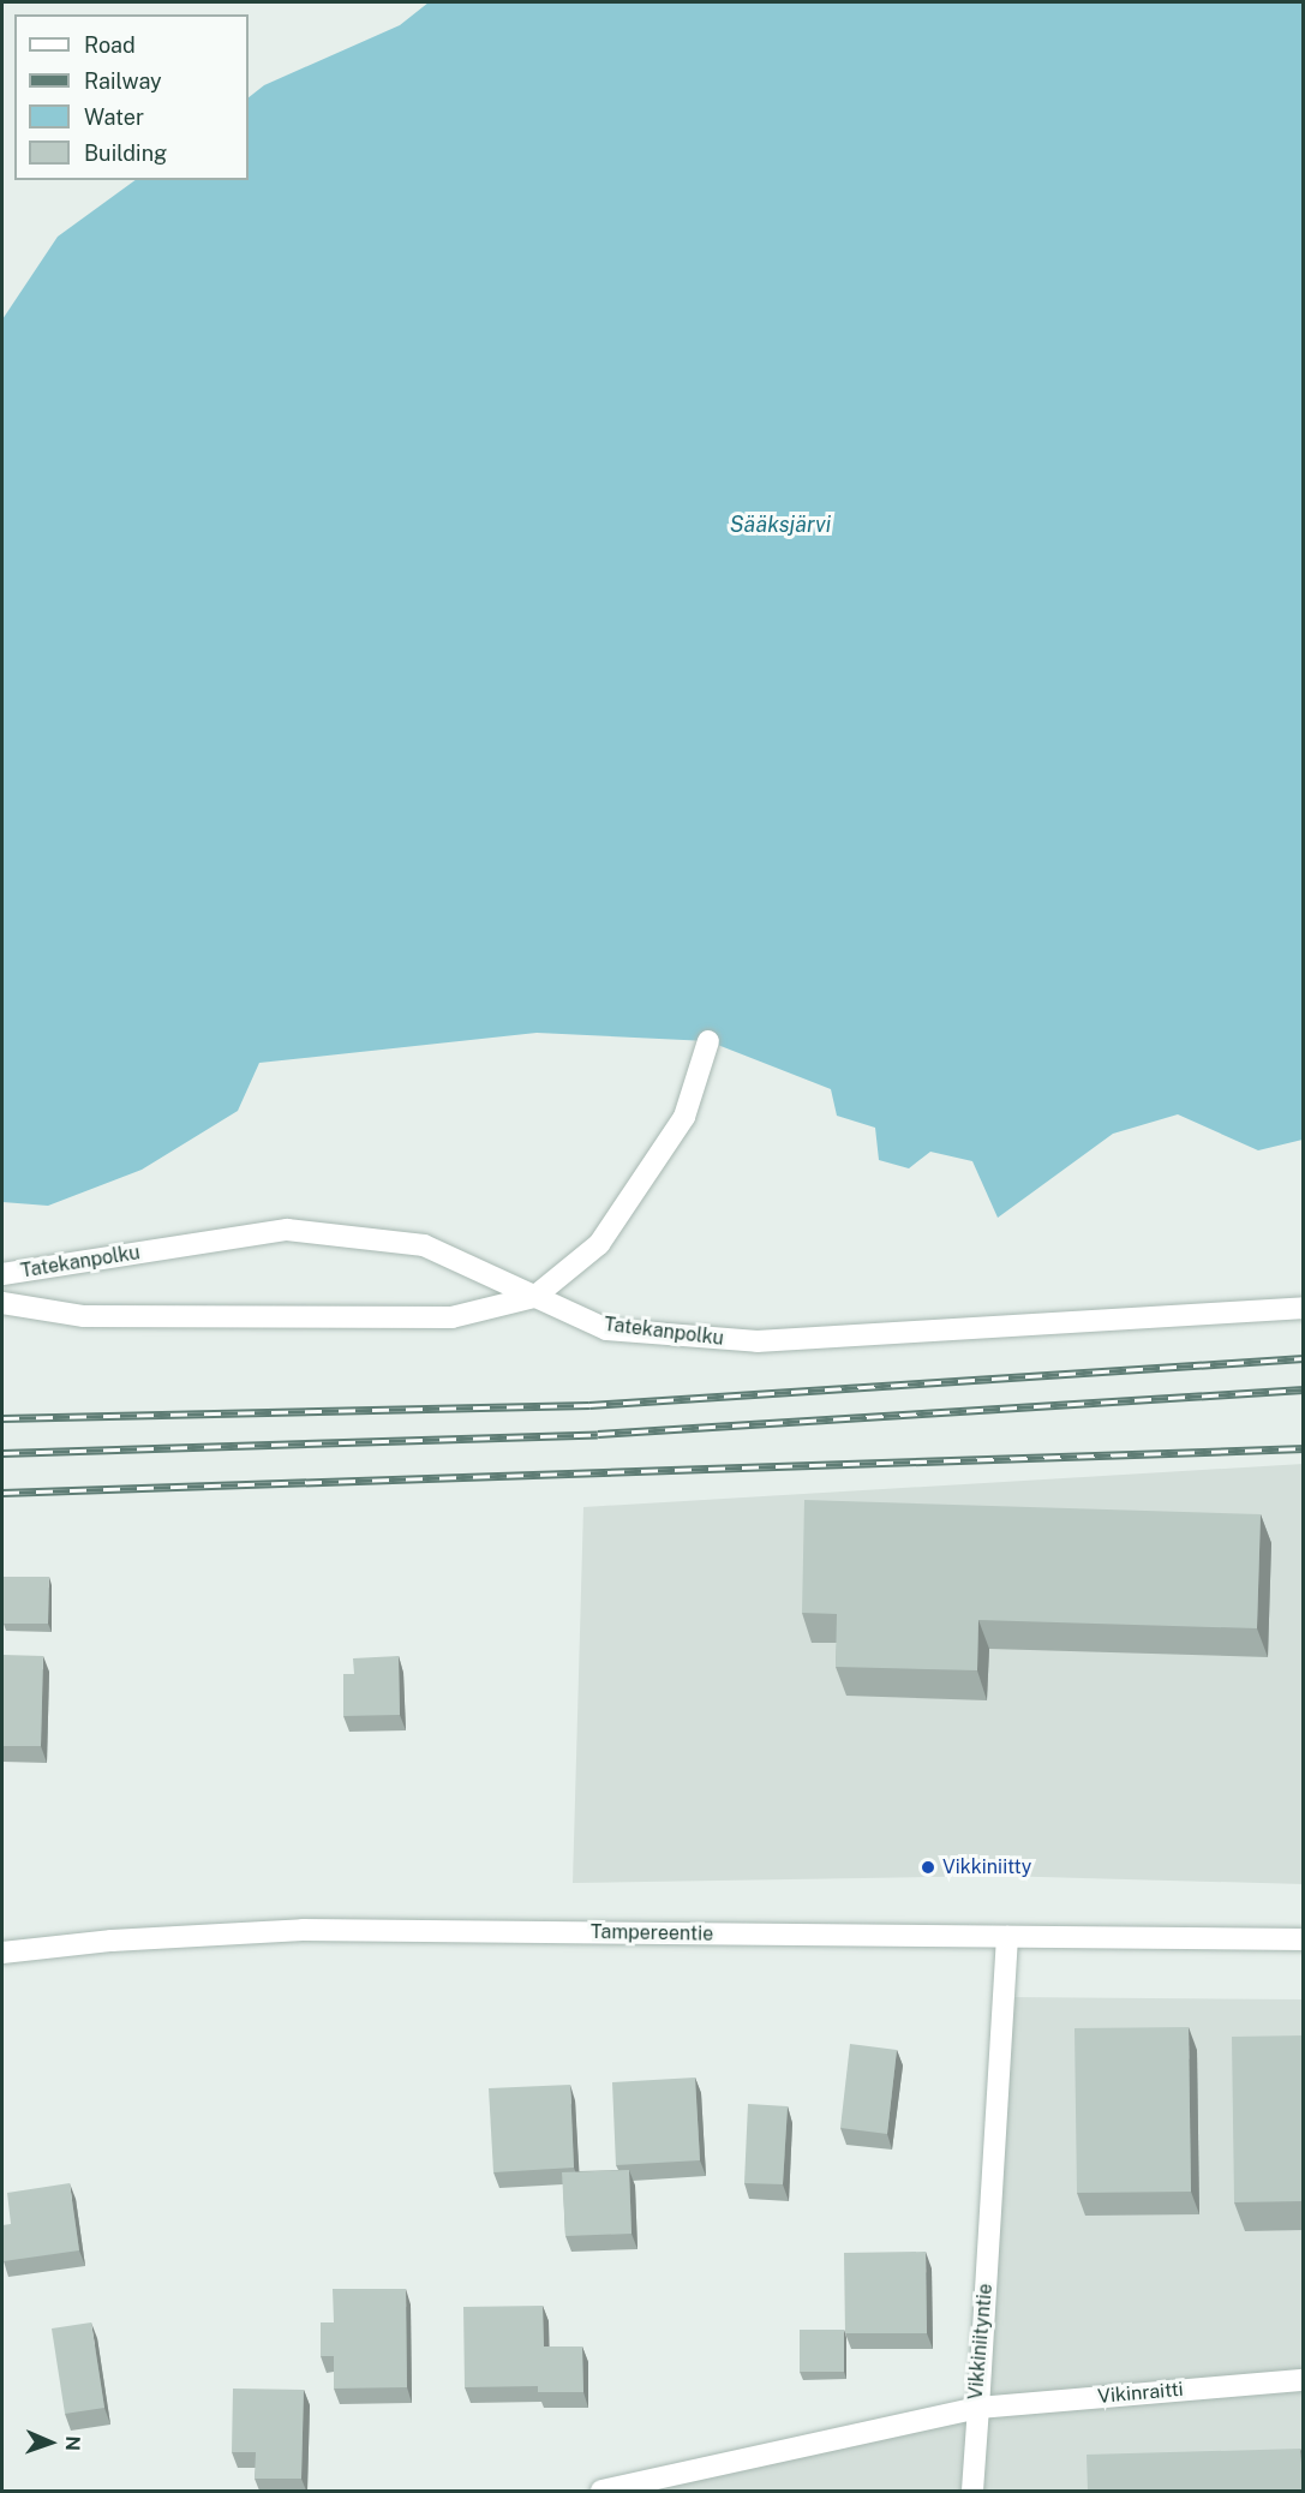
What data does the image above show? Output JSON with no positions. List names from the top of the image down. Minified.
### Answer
{"streets":{"street":["Tatekanpolku","Tampereentie","Vikkiniityntie","Vikinraitti"]},"crossings":[["Tampereentie","Vikkiniityntie"],["Vikkiniityntie","Vikinraitti"]],"water":["Sääksjärvi"],"places":["Vikkiniitty"],"legend":["Road","Railway","Water","Building"],"north":"right"}
